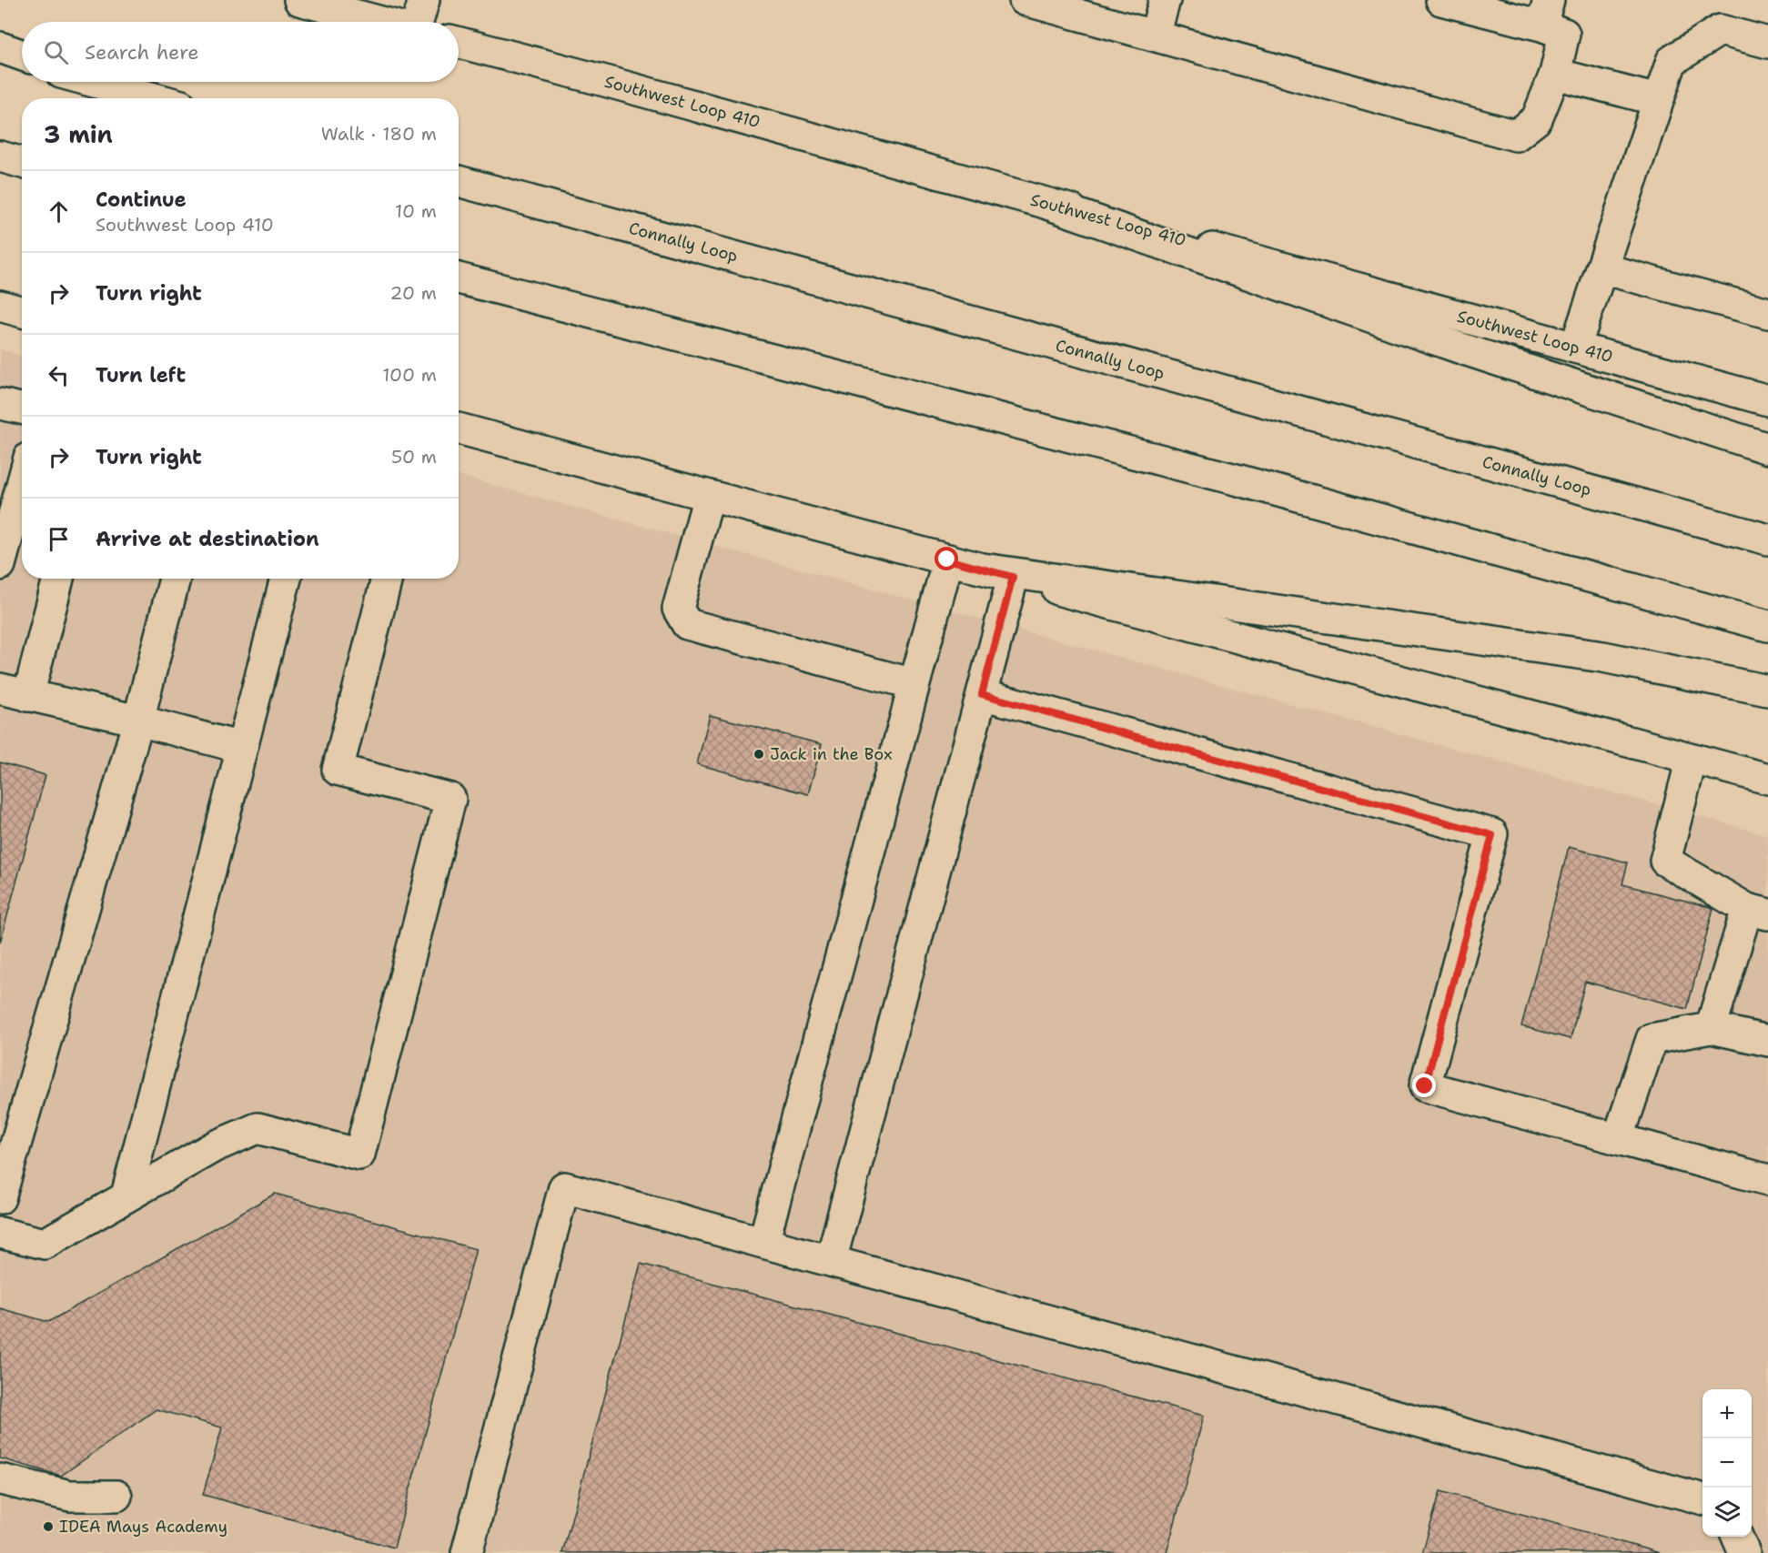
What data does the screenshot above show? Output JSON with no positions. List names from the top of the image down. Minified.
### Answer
{"streets":{"main road":["Southwest Loop 410","Connally Loop"]},"places":["Jack in the Box","IDEA Mays Academy"],"page":{"search":"Search here","heading":["3 min","Walk · 180 m"],"list":[["Continue","Southwest Loop 410","10 m"],["Turn right","20 m"],["Turn left","100 m"],["Turn right","50 m"],"Arrive at destination"],"map_buttons":["+","−"]}}
